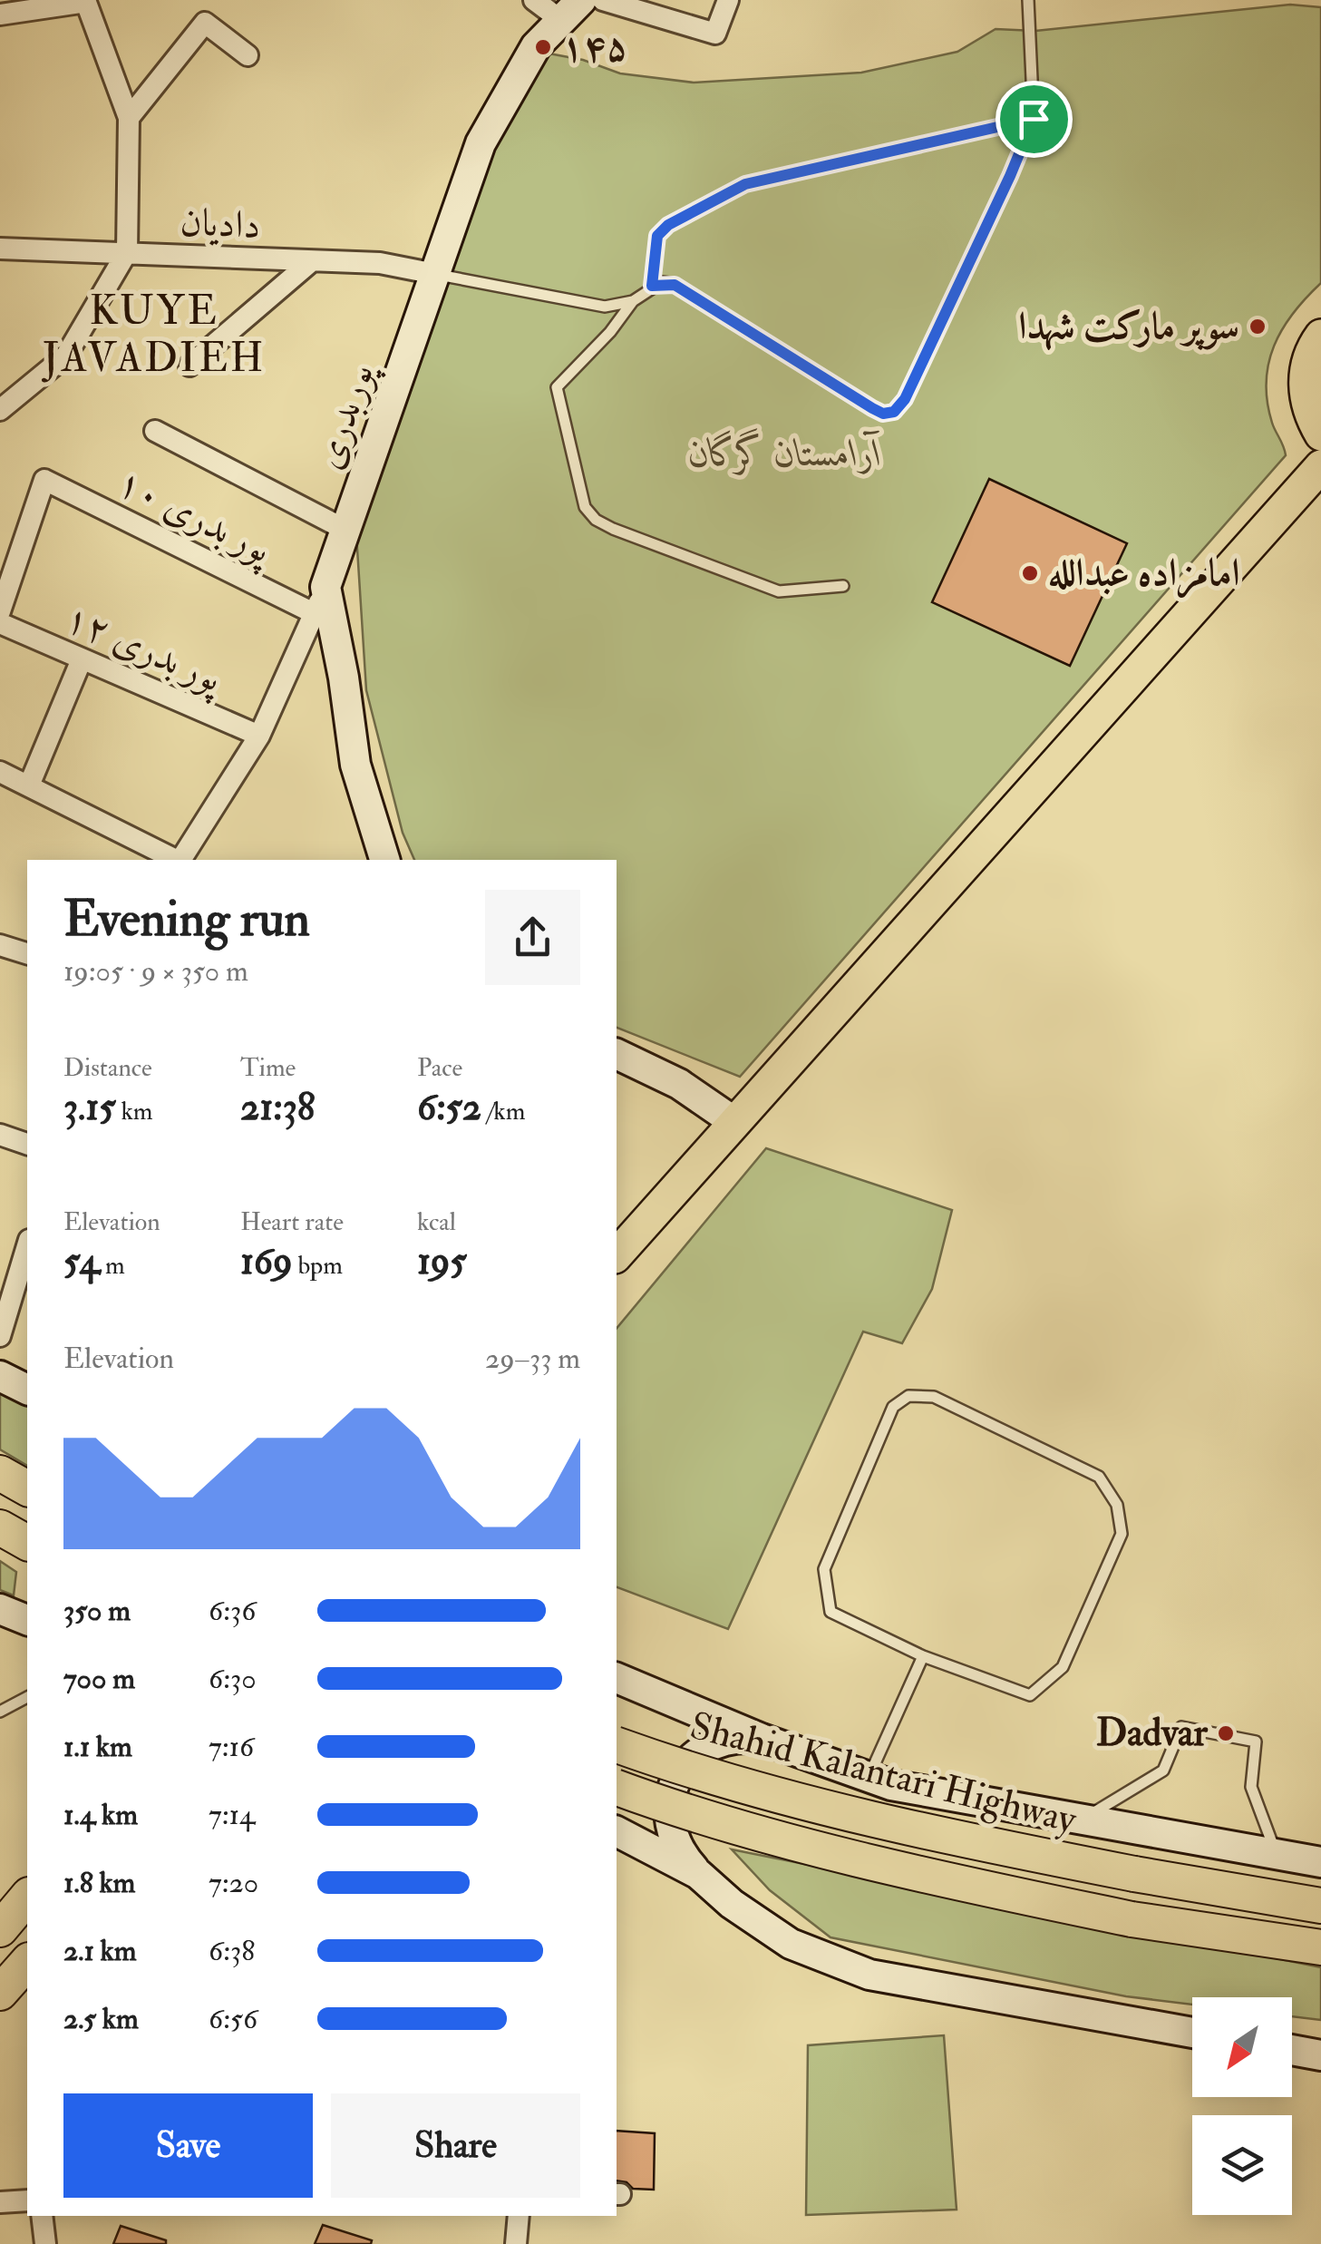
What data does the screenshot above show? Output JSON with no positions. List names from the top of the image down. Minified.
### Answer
{"streets":{"highway":["Shahid Kalantari Highway"],"main road":["پوربدری"],"street":["دادیان","پور بدری ۱۰","پور بدری ۱۲"]},"crossings":[["دادیان","پوربدری"],["پوربدری","پور بدری ۱۰"],["پوربدری","پور بدری ۱۲"]],"districts":["KUYE JAVADIEH"],"parks":["آرامستان گرگان"],"places":["۱۴۵","سوپر مارکت شهدا","امامزاده عبدالله","Dadvar"],"north":"bottom left","page":{"heading":["Evening run","19:05 · 9 × 350 m"],"stats":[["Distance","3.15 km"],["Time","21:38"],["Pace","6:52 /km"],["Elevation","54 m"],["Heart rate","169 bpm"],["kcal","195"]],"chart":["Elevation","29–33 m"],"list":[{"name":"350 m","note":"6:36"},{"name":"700 m","note":"6:30"},{"name":"1.1 km","note":"7:16"},{"name":"1.4 km","note":"7:14"},{"name":"1.8 km","note":"7:20"},{"name":"2.1 km","note":"6:38"},{"name":"2.5 km","note":"6:56"}],"buttons":["Save","Share"]}}
